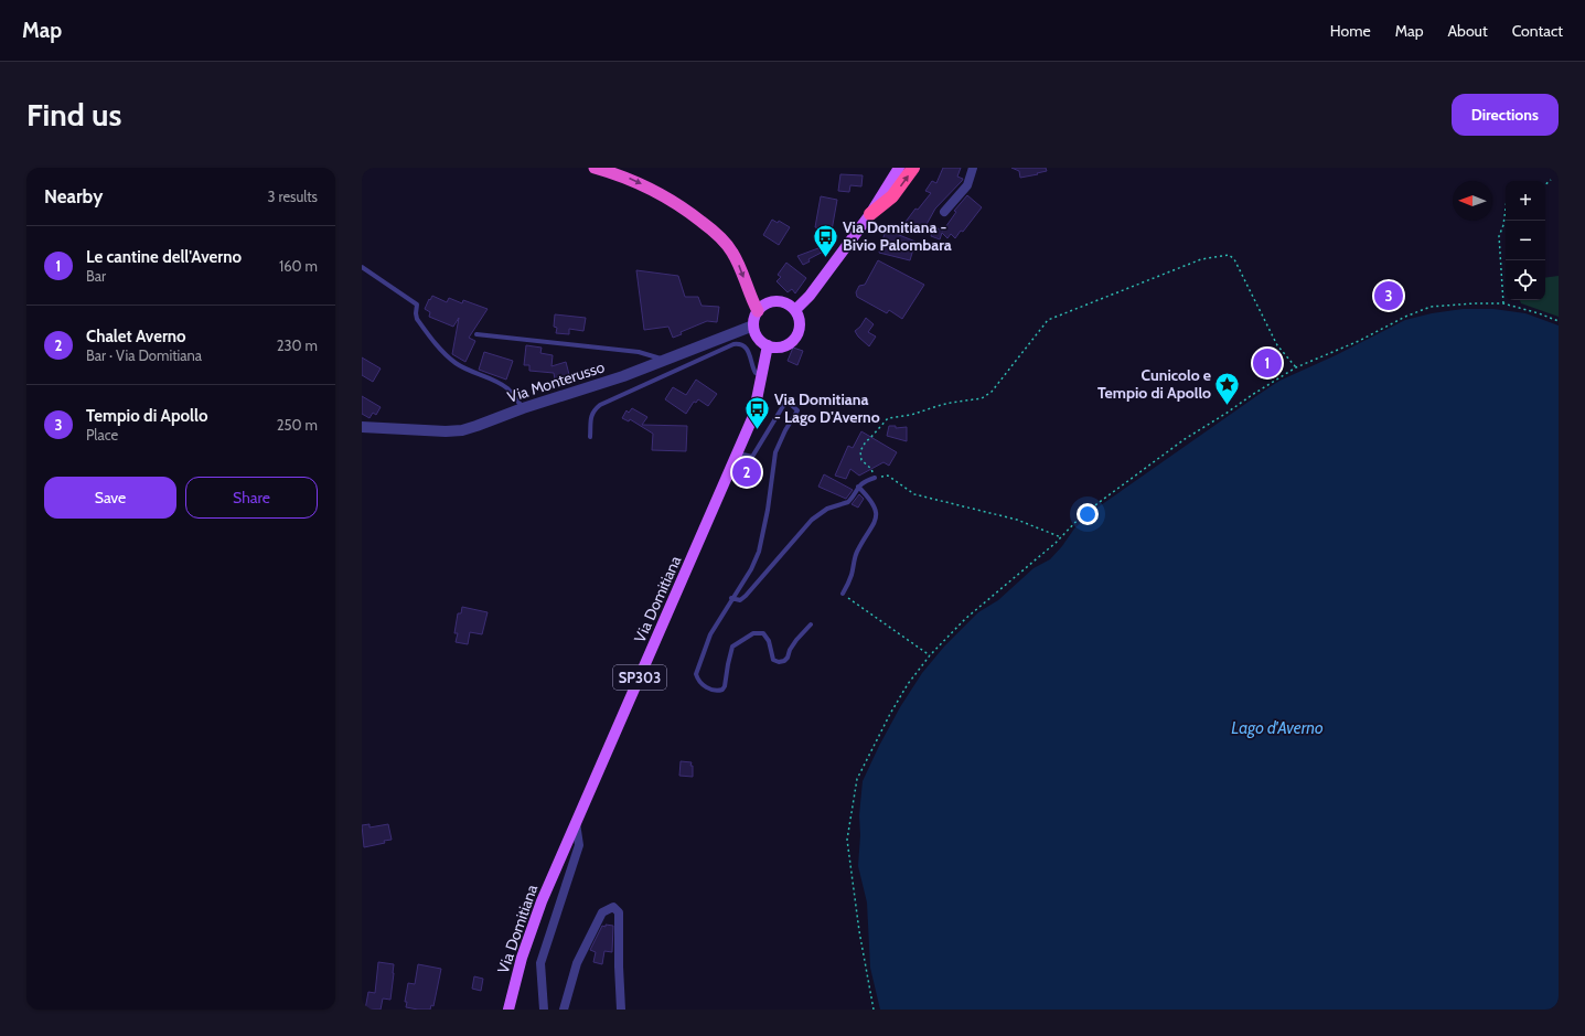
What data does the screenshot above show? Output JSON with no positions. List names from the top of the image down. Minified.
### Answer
{"streets":{"main road":["Via Domitiana","SP303"],"street":["Via Monterusso"]},"crossings":[["Via Monterusso","Via Domitiana"]],"water":["Lago d'Averno"],"places":{"bus stop":["Via Domitiana - Bivio Palombara","Via Domitiana - Lago D'Averno"],"place":["Cunicolo e Tempio di Apollo"]},"north":"left","page":{"header":"Map","nav":["Home","Map","About","Contact"],"buttons":["Directions",["Save","Share"]],"title":"Find us","heading":["Nearby","3 results"],"map_buttons":["+","−"],"list":[{"mark":"1","name":"Le cantine dell'Averno","note":"Bar","value":"160 m"},{"mark":"2","name":"Chalet Averno","note":"Bar · Via Domitiana","value":"230 m"},{"mark":"3","name":"Tempio di Apollo","note":"Place","value":"250 m"}],"pins":["3","1","2"]}}
